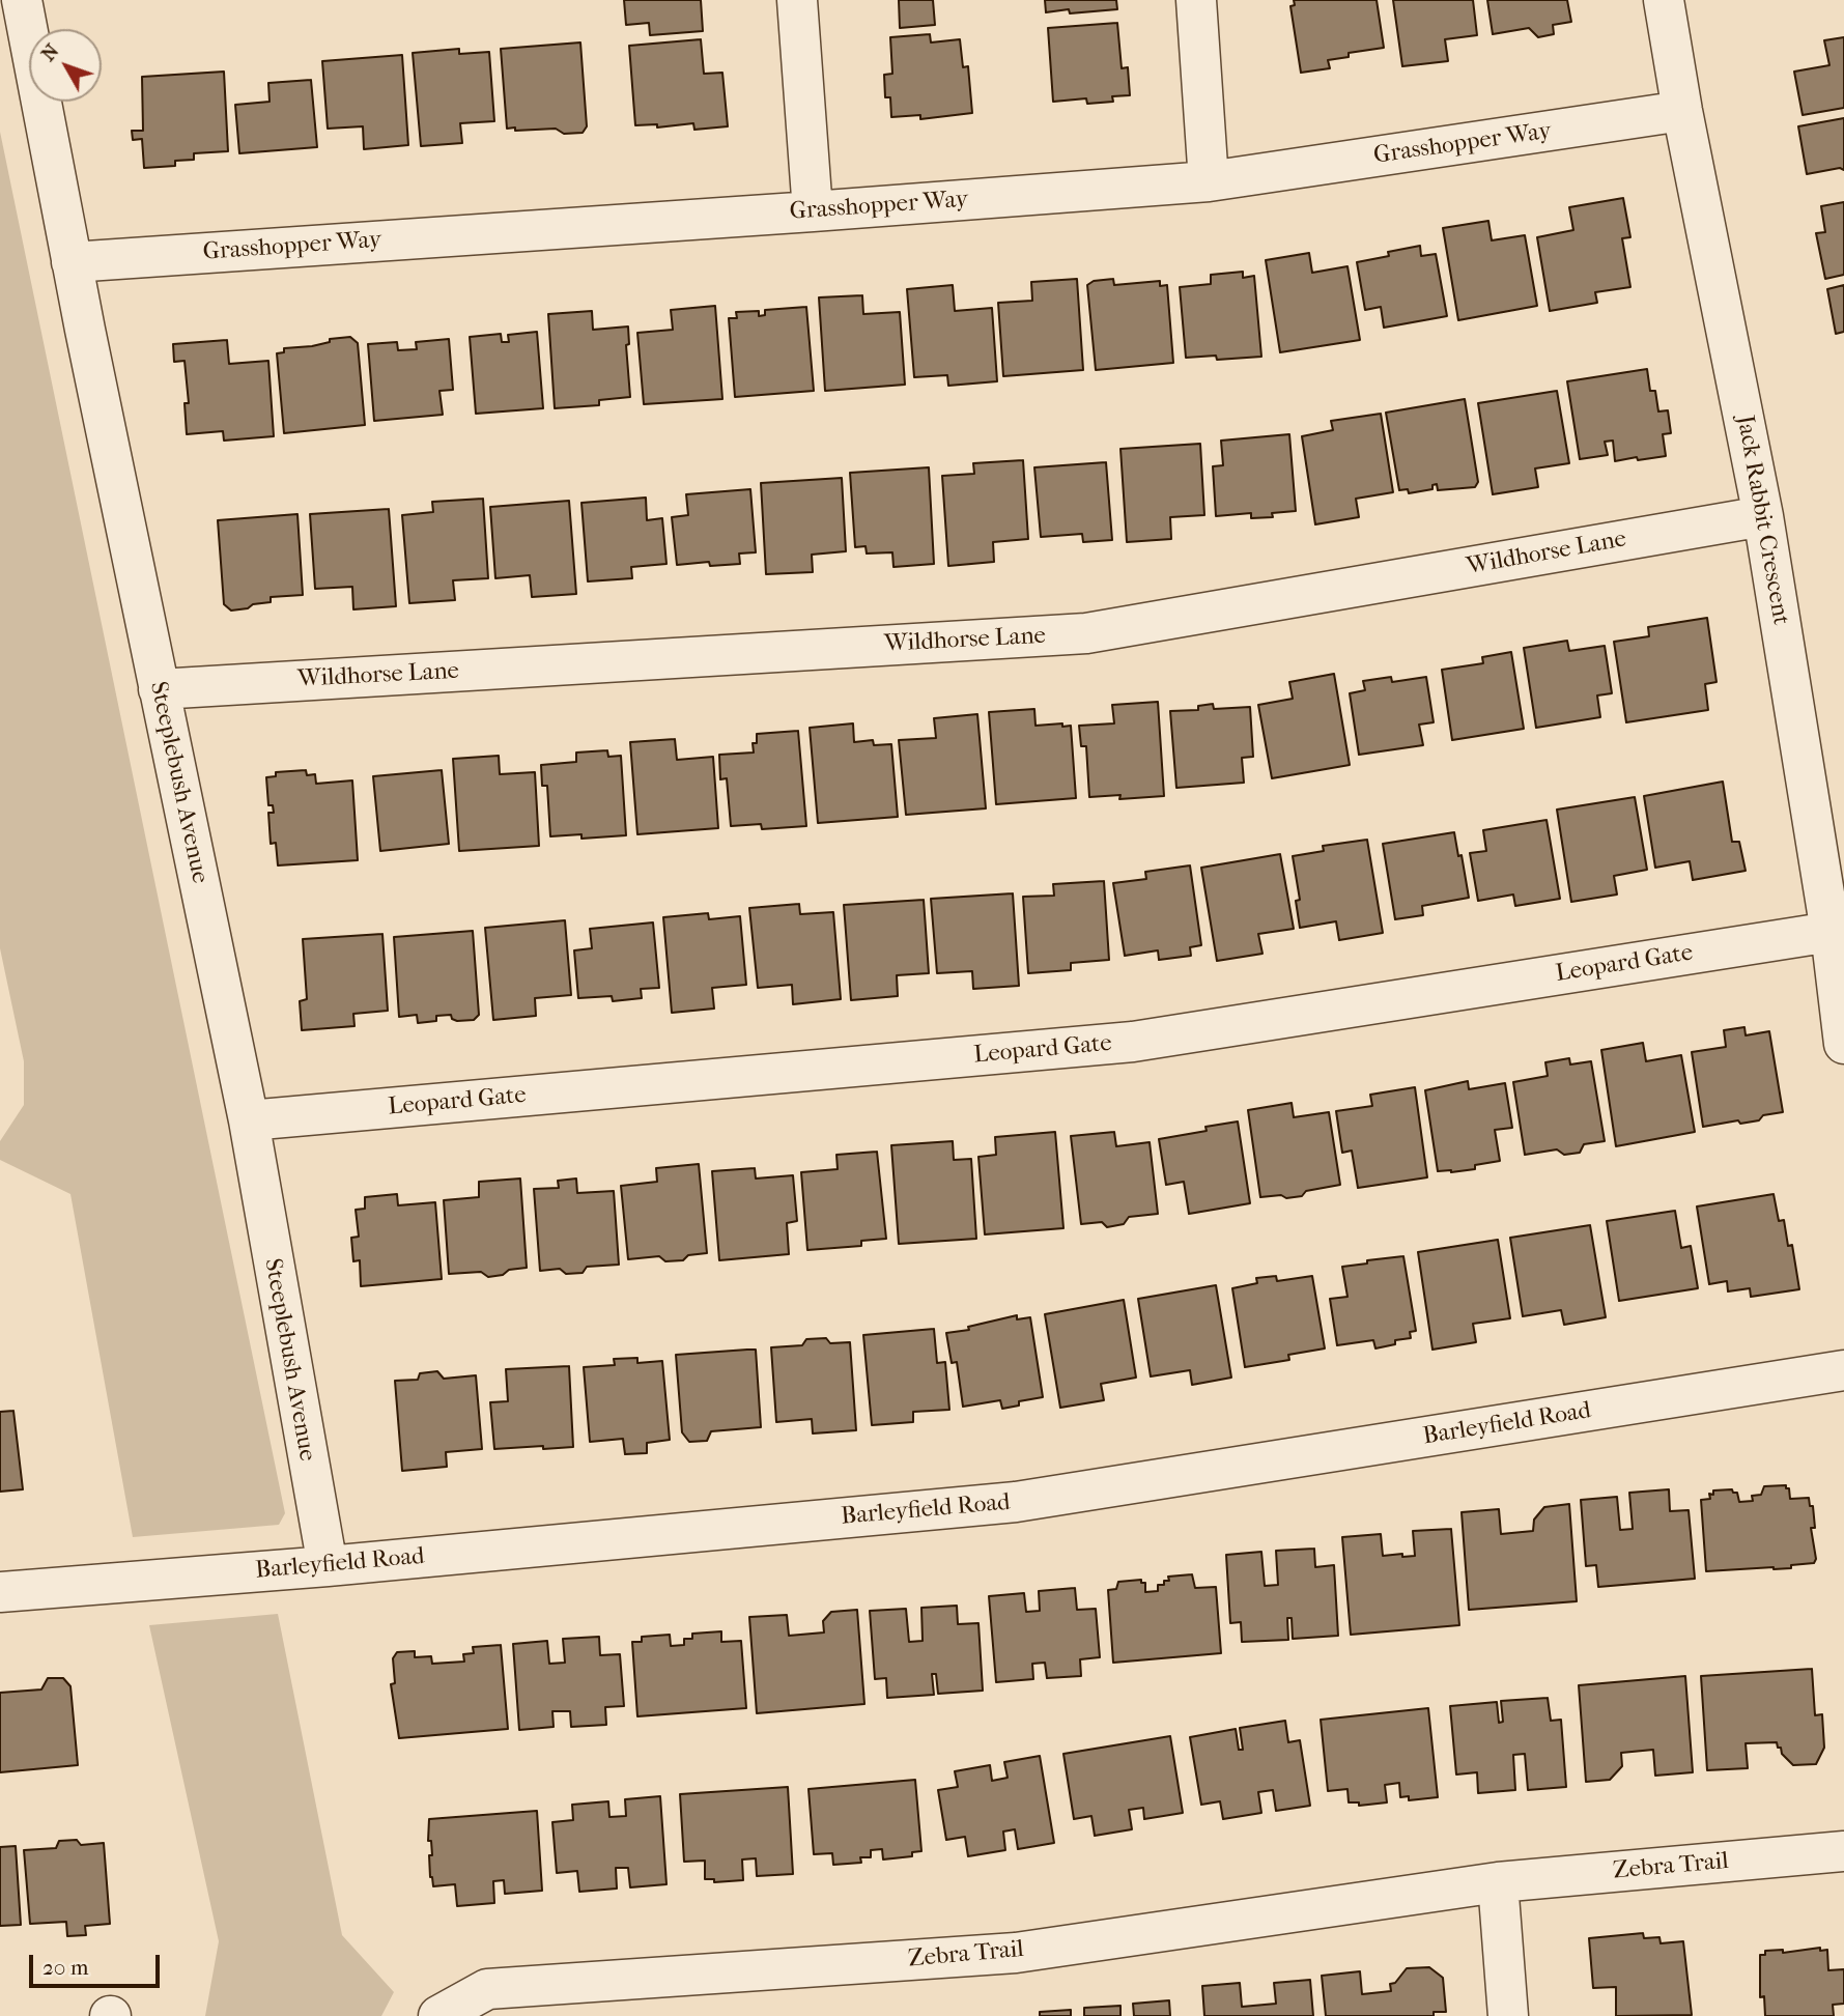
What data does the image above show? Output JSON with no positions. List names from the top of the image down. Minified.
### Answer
{"streets":{"street":["Grasshopper Way","Jack Rabbit Crescent","Wildhorse Lane","Steeplebush Avenue","Leopard Gate","Barleyfield Road","Zebra Trail"]},"crossings":[["Grasshopper Way","Jack Rabbit Crescent"],["Grasshopper Way","Steeplebush Avenue"],["Jack Rabbit Crescent","Wildhorse Lane"],["Jack Rabbit Crescent","Leopard Gate"],["Wildhorse Lane","Steeplebush Avenue"],["Steeplebush Avenue","Leopard Gate"],["Steeplebush Avenue","Barleyfield Road"]],"scale_bar":"20 m","north":"top left"}
